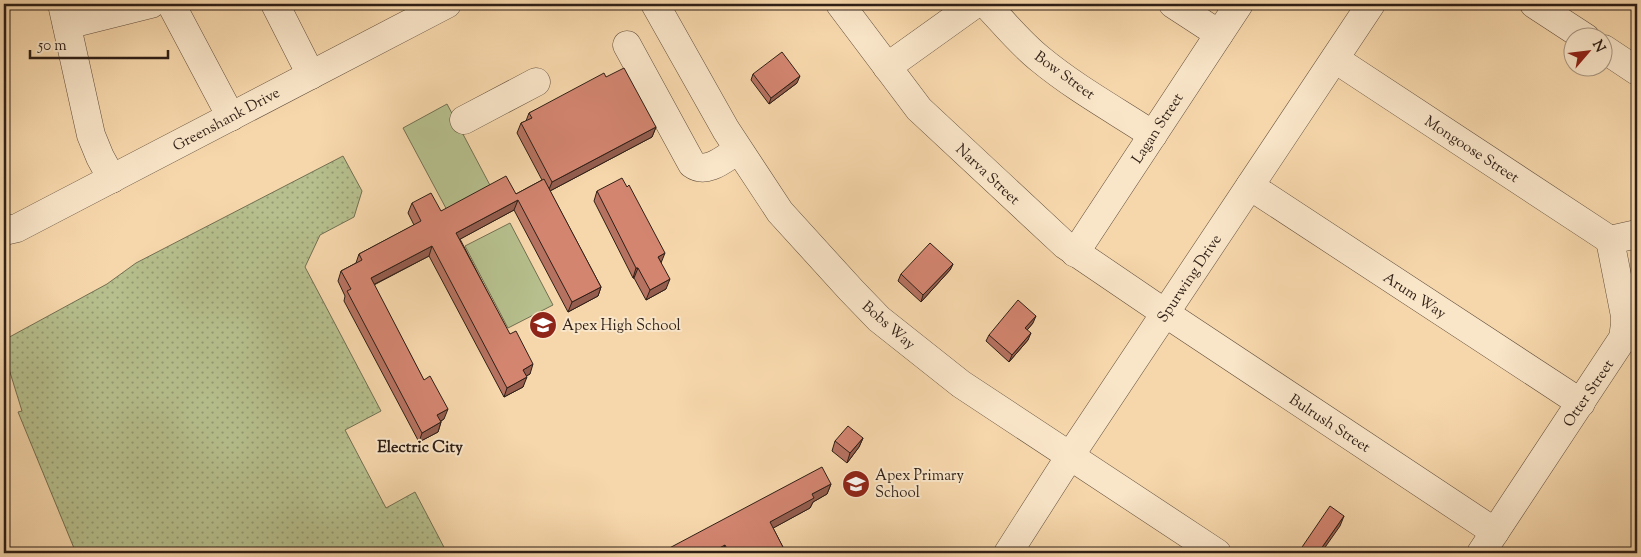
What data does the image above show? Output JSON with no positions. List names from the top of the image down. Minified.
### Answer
{"streets":{"street":["Bow Street","Greenshank Drive","Lagan Street","Mongoose Street","Narva Street","Spurwing Drive","Arum Way","Bobs Way","Otter Street","Bulrush Street"]},"crossings":[["Bow Street","Lagan Street"],["Lagan Street","Narva Street"],["Mongoose Street","Spurwing Drive"],["Mongoose Street","Otter Street"],["Narva Street","Spurwing Drive"],["Narva Street","Bulrush Street"],["Spurwing Drive","Arum Way"],["Spurwing Drive","Bobs Way"],["Spurwing Drive","Bulrush Street"],["Arum Way","Otter Street"],["Otter Street","Bulrush Street"]],"districts":["Electric City"],"places":{"school or university":["Apex High School","Apex Primary School"]},"scale_bar":"50 m","north":"top right"}
